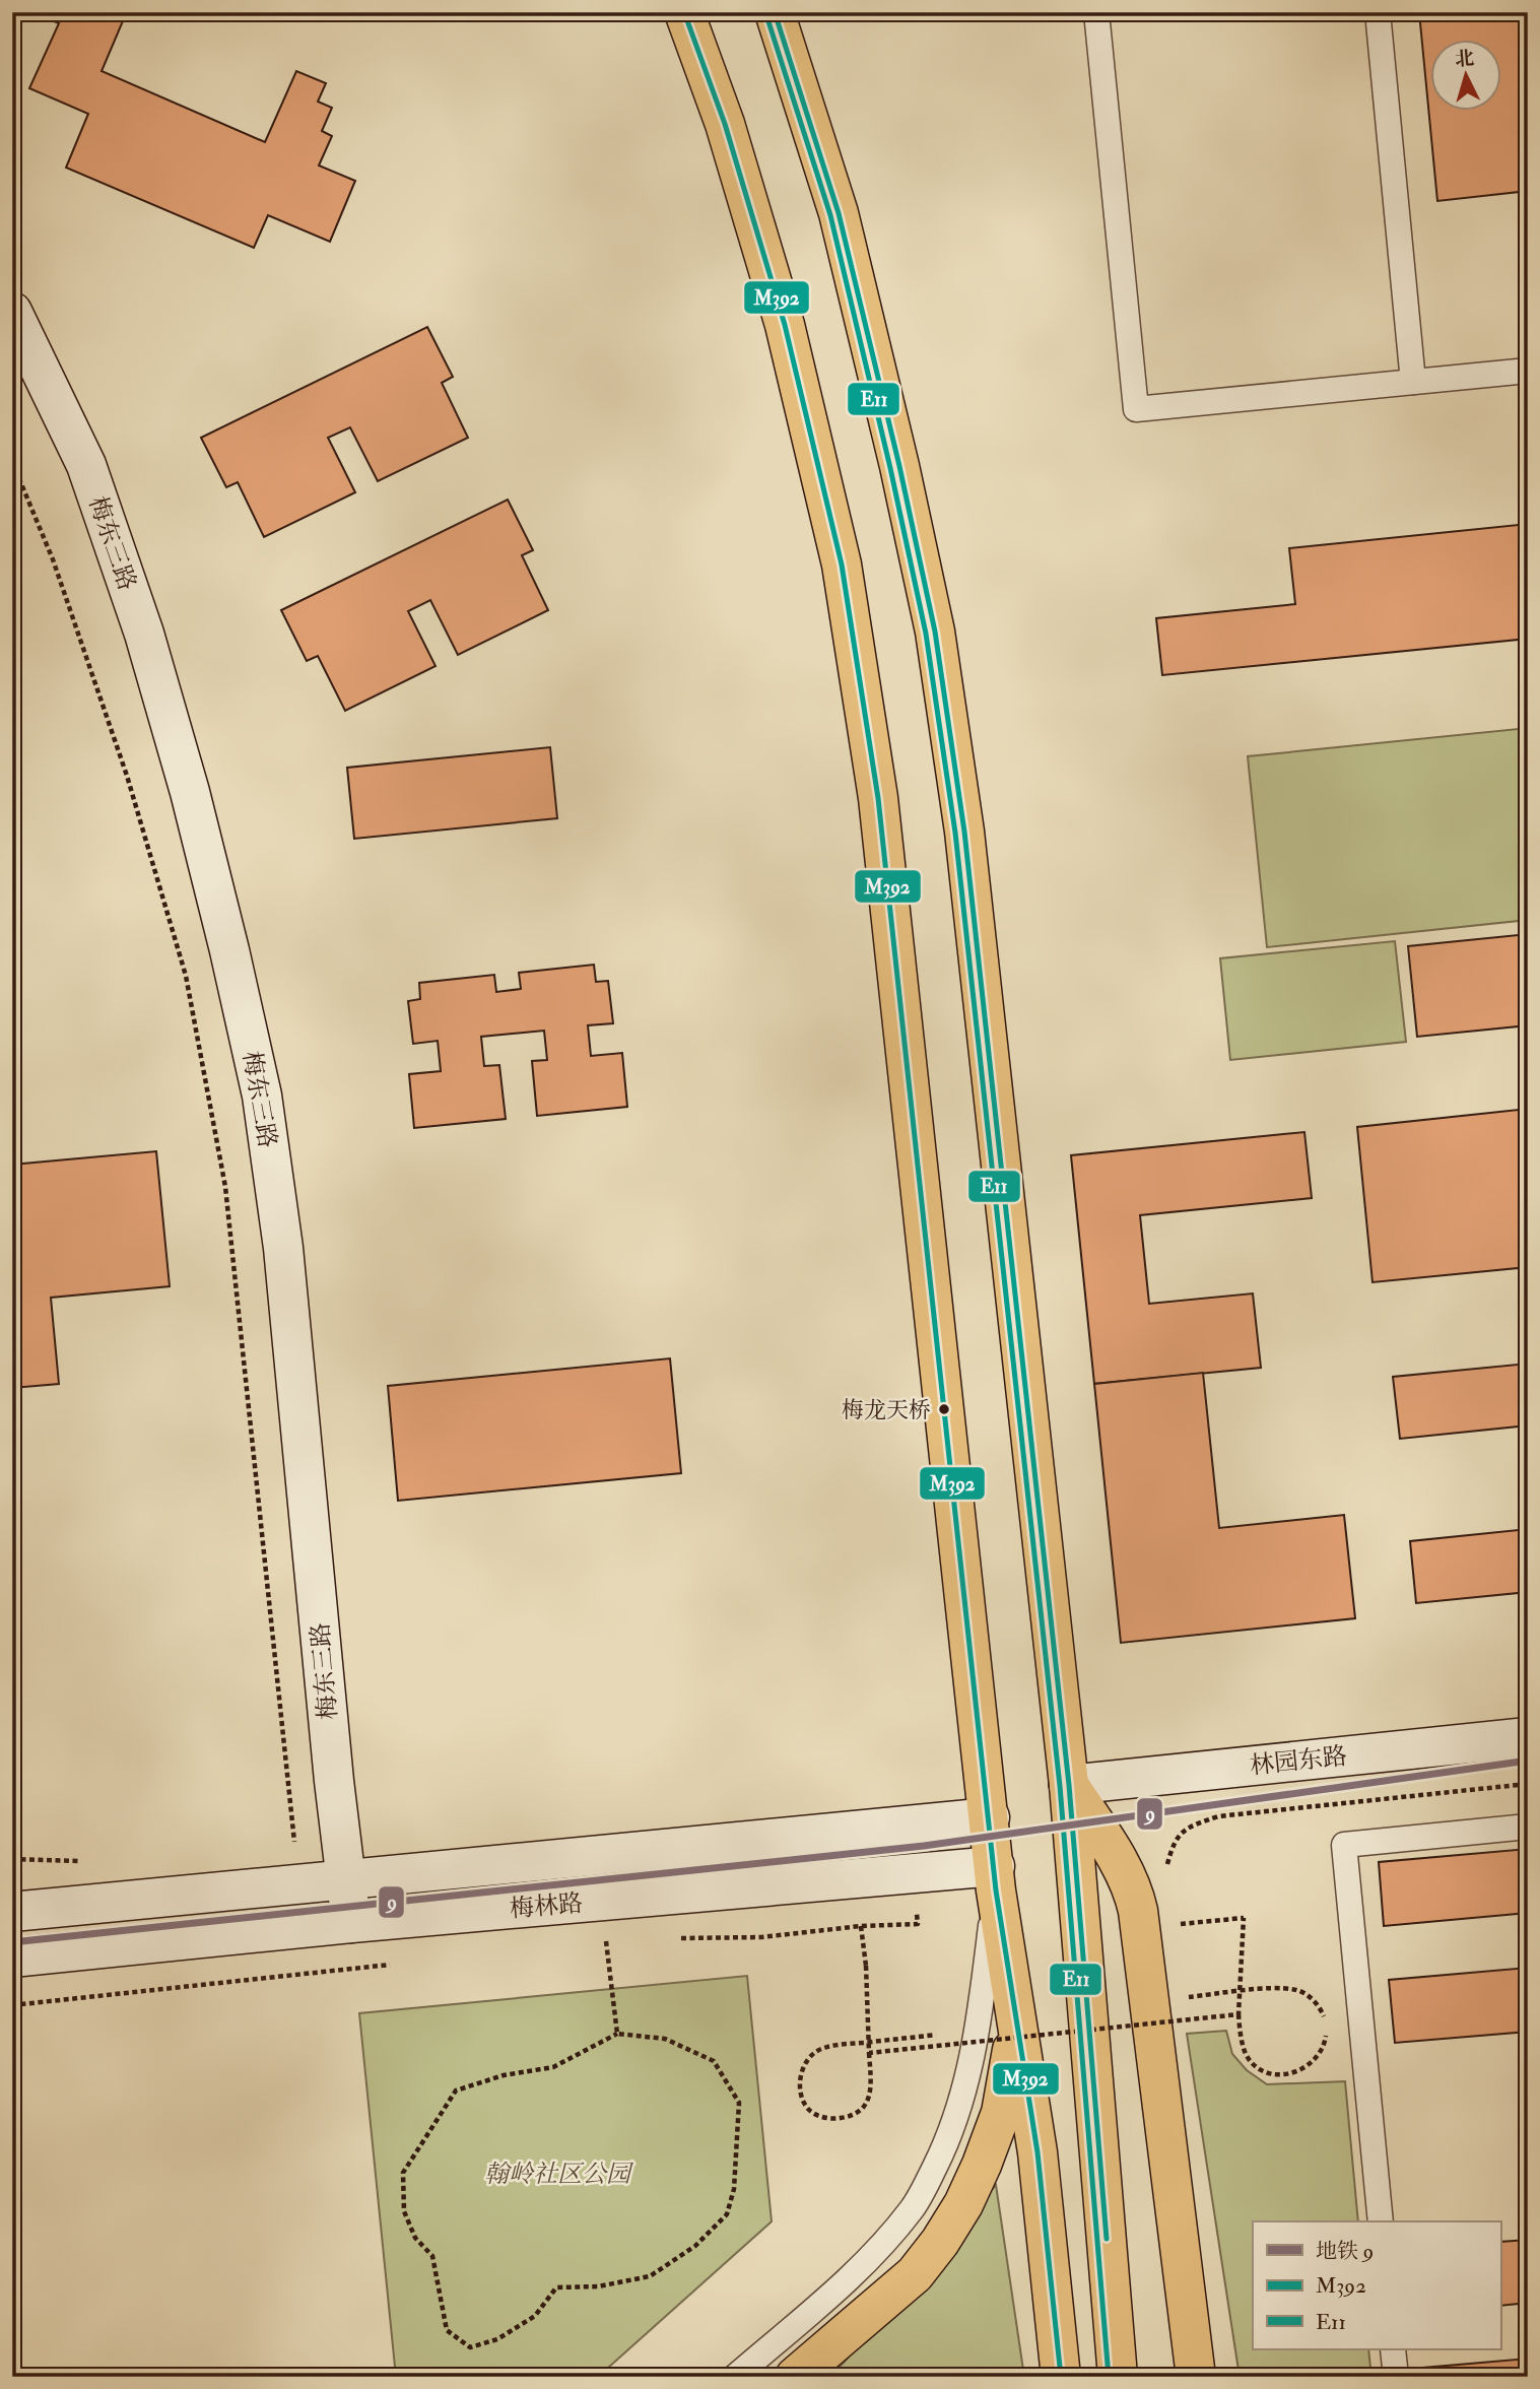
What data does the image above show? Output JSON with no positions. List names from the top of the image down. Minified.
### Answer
{"streets":{"street":["梅东三路","林园东路","梅林路"]},"crossings":[["梅东三路","梅林路"]],"parks":["翰岭社区公园"],"places":["梅龙天桥"],"lines":["transit line M392","transit line E11","metro line 9"],"legend":["地铁 9","M392","E11"],"north":"top"}
